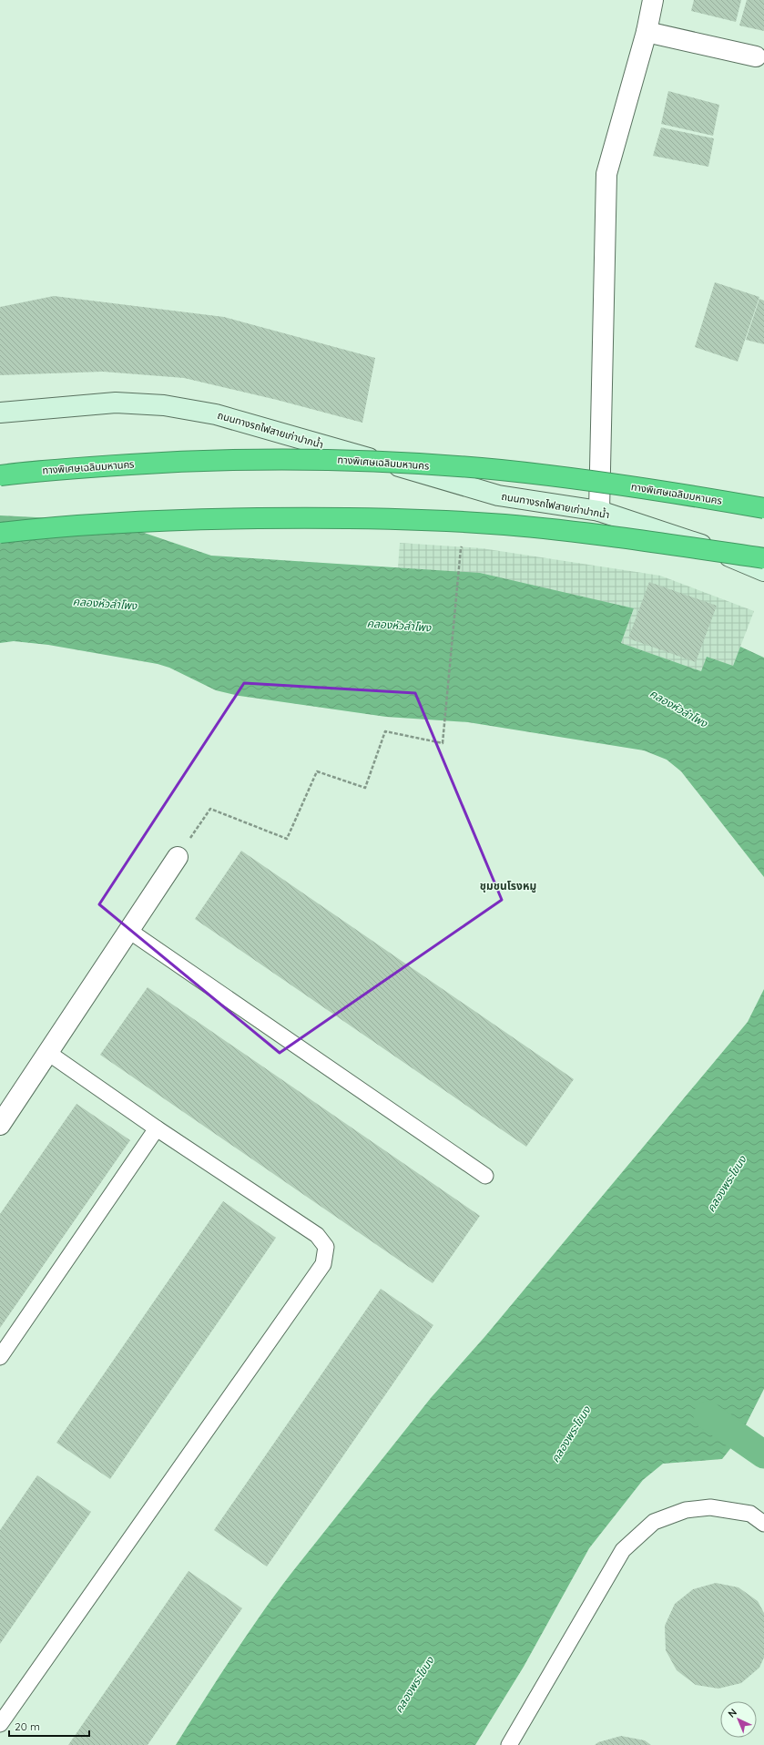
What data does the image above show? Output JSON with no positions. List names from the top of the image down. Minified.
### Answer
{"streets":{"highway":["ทางพิเศษเฉลิมมหานคร"],"main road":["ถนนทางรถไฟสายเก่าปากน้ำ"]},"districts":["ชุมชนโรงหมู"],"water":["คลองหัวลำโพง","คลองพระโขนง"],"scale_bar":"20 m","north":"top left"}
